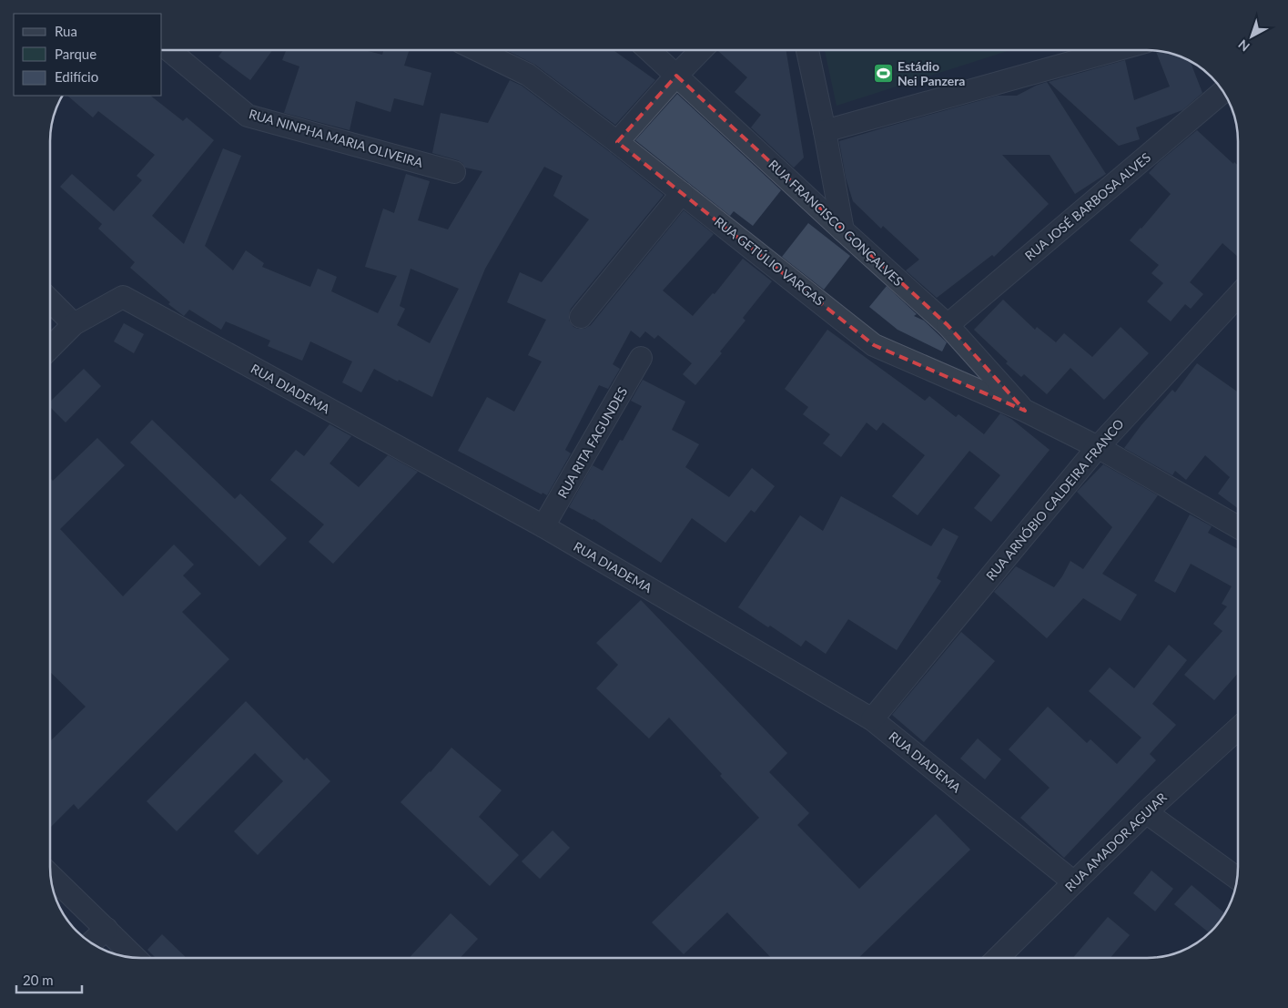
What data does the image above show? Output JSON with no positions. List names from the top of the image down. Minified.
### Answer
{"streets":{"street":["RUA NINPHA MARIA OLIVEIRA","RUA JOSÉ BARBOSA ALVES","RUA FRANCISCO GONÇALVES","RUA GETÚLIO VARGAS","RUA DIADEMA","RUA RITA FAGUNDES","RUA ARNÓBIO CALDEIRA FRANCO","RUA AMADOR AGUIAR"]},"crossings":[["RUA JOSÉ BARBOSA ALVES","RUA FRANCISCO GONÇALVES"],["RUA FRANCISCO GONÇALVES","RUA GETÚLIO VARGAS"],["RUA GETÚLIO VARGAS","RUA ARNÓBIO CALDEIRA FRANCO"],["RUA DIADEMA","RUA RITA FAGUNDES"],["RUA DIADEMA","RUA ARNÓBIO CALDEIRA FRANCO"],["RUA DIADEMA","RUA AMADOR AGUIAR"]],"places":{"sports":["Estádio Nei Panzera"]},"legend":["Rua","Parque","Edifício"],"scale_bar":"20 m","north":"bottom left"}
